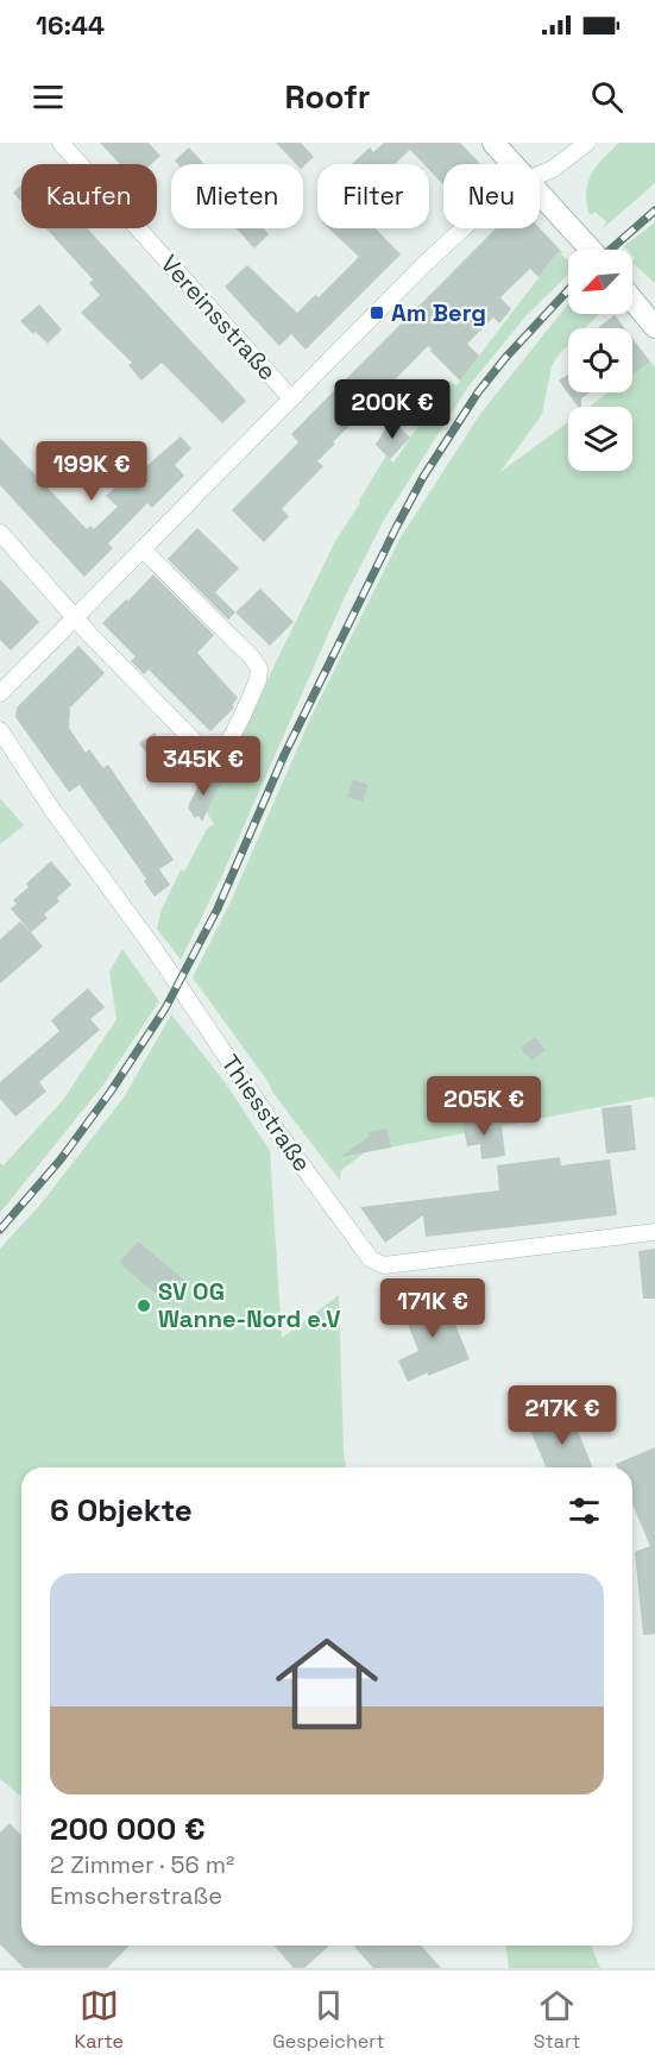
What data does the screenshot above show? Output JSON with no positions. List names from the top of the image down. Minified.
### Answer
{"streets":{"street":["Vereinsstraße","Thiesstraße"]},"places":{"transit":["Am Berg"],"other":["SV OG Wanne-Nord e.V"]},"north":"bottom left","page":{"status":"16:44","header":"Roofr","chip":["Kaufen","Mieten","Filter","Neu"],"price":["200K €","199K €","345K €","205K €","171K €","217K €"],"heading":"6 Objekte","list":[{"name":"200 000 €","note":"2 Zimmer · 56 m² · Emscherstraße"}],"tabs":["Karte","Gespeichert","Start"]}}
